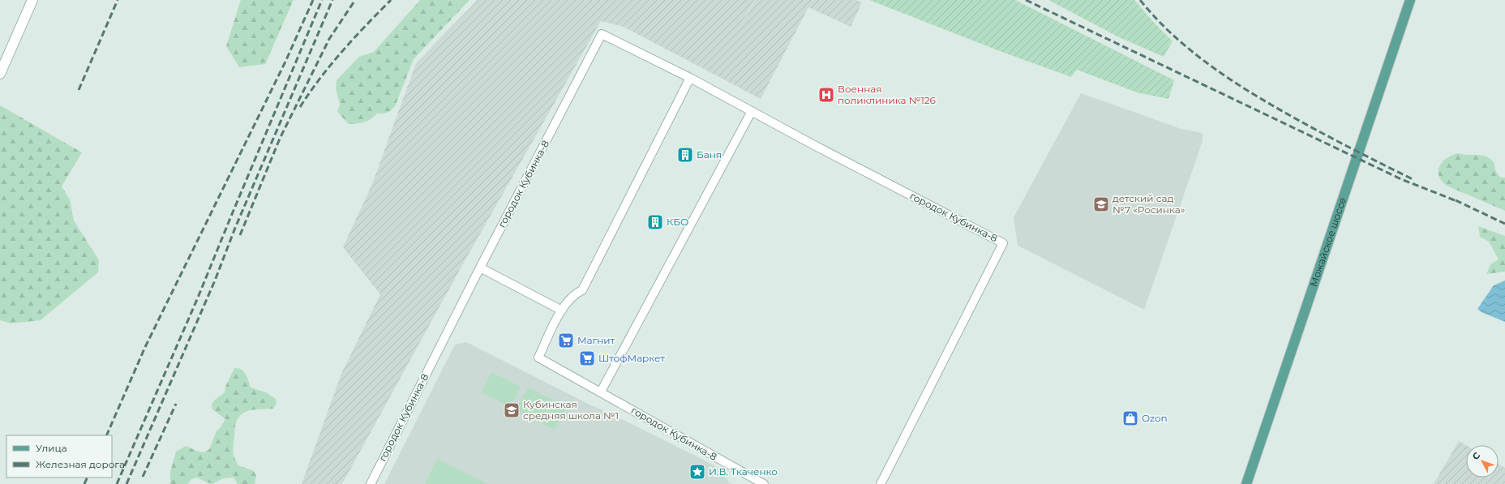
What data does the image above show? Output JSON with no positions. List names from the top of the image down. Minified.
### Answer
{"streets":{"main road":["Можайское шоссе"],"street":["городок Кубинка-8"]},"places":{"hospital":["Военная поликлиника №126"],"building":["Баня","КБО"],"school or university":["детский сад №7 «Росинка»","Кубинская средняя школа №1"],"supermarket":["Магнит","ШтофМаркет"],"shop":["Ozon"],"place":["И.В. Ткаченко"]},"legend":["Улица","Железная дорога"],"north":"top left"}
